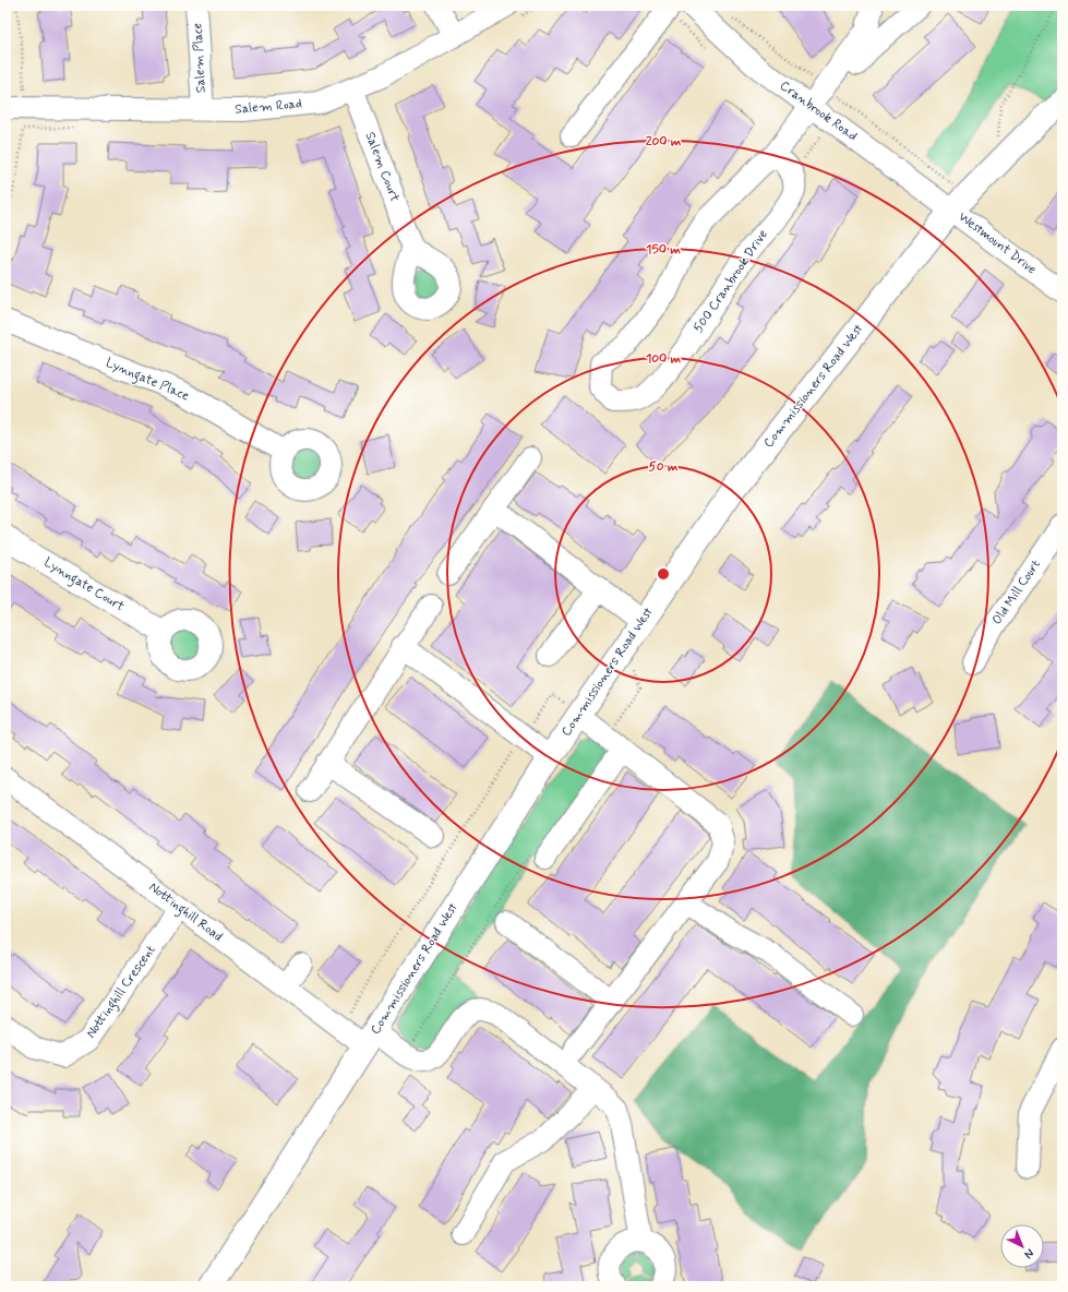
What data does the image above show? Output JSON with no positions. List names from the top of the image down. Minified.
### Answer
{"streets":{"main road":["Commissioners Road West"],"street":["Salem Place","Salem Road","Cranbrook Road","Salem Court","Westmount Drive","500 Cranbrook Drive","Lynngate Place","Lynngate Court","Old Mill Court","Nottinghill Road","Nottinghill Crescent"]},"crossings":[["Salem Place","Salem Road"],["Salem Road","Salem Court"],["Cranbrook Road","Westmount Drive"],["Cranbrook Road","Commissioners Road West"],["Westmount Drive","Commissioners Road West"],["Commissioners Road West","Nottinghill Road"],["Nottinghill Road","Nottinghill Crescent"]],"north":"bottom right","rings":["200 m","150 m","100 m","50 m"]}
